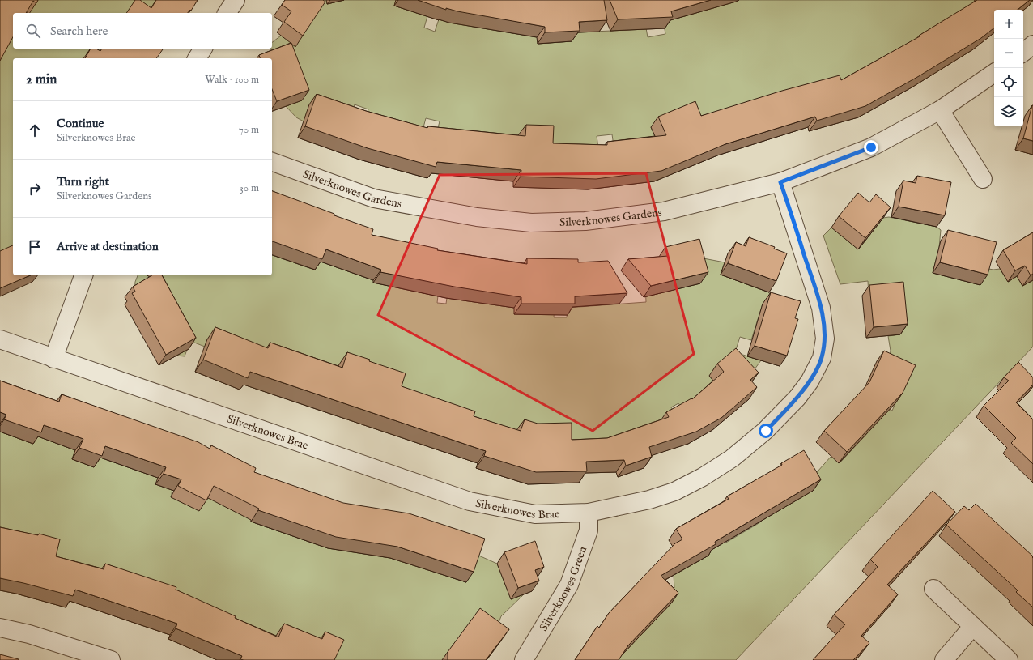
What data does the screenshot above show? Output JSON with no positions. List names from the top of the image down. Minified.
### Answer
{"streets":{"street":["Silverknowes Gardens","Silverknowes Brae","Silverknowes Green"]},"crossings":[["Silverknowes Gardens","Silverknowes Brae"],["Silverknowes Brae","Silverknowes Green"]],"page":{"map_buttons":["+","−"],"search":"Search here","heading":["2 min","Walk · 100 m"],"list":[["Continue","Silverknowes Brae","70 m"],["Turn right","Silverknowes Gardens","30 m"],"Arrive at destination"]}}
